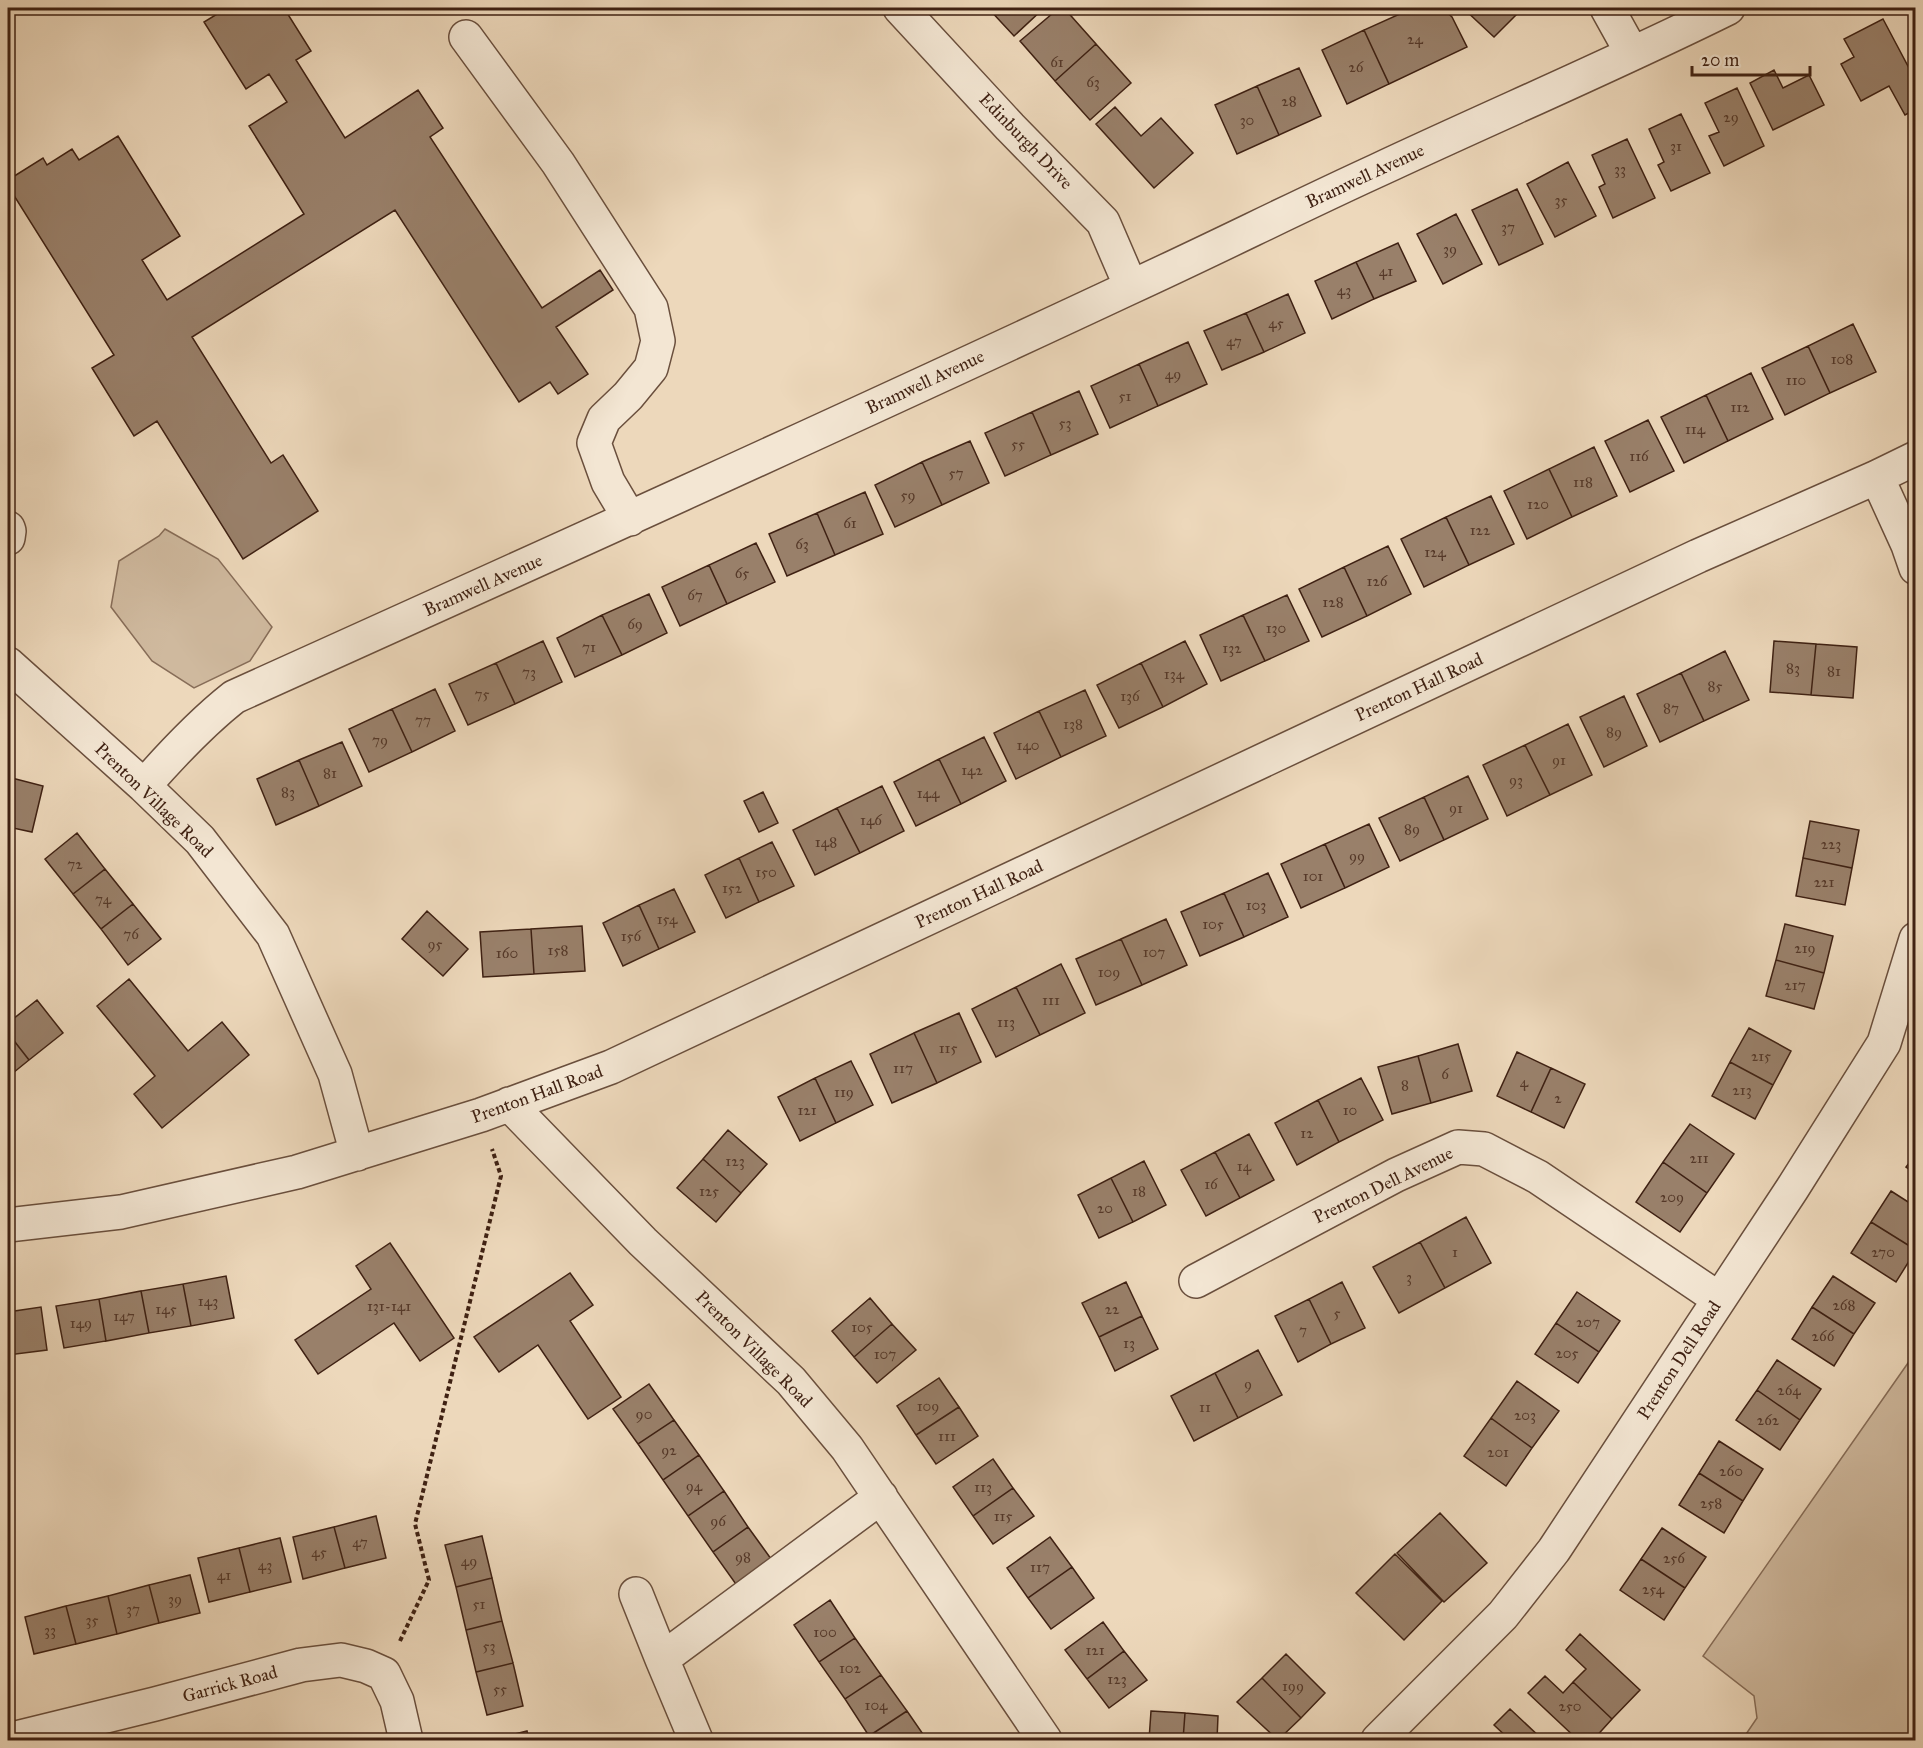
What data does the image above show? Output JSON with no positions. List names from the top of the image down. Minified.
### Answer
{"streets":{"street":["Edinburgh Drive","Bramwell Avenue","Prenton Hall Road","Prenton Village Road","Prenton Dell Avenue","Prenton Dell Road","Garrick Road"]},"crossings":[["Edinburgh Drive","Bramwell Avenue"],["Bramwell Avenue","Prenton Village Road"],["Prenton Hall Road","Prenton Village Road"],["Prenton Dell Avenue","Prenton Dell Road"]],"house_numbers":["24","61","26","63","28","29","30","31","33","35","37","39","41","43","45","47","108","49","110","51","112","53","114","55","116","57","118","59","120","61","122","63","124","65","126","67","128","69","130","71","132","83","81","73","134","85","75","136","87","77","138","89","79","140","91","142","81","93","83","144","91","146","89","148","223","99","72","150","101","221","152","74","103","154","105","76","156","95","219","158","107","160","109","217","111","113","115","215","117","6","4","8","213","119","2","121","10","12","211","123","14","16","125","18","209","20","1","270","3","143","268","131-141","145","22","5","147","207","149","105","7","266","13","205","107","9","264","109","11","90","203","262","111","92","201","260","94","113","258","115","96","47","45","98","256","49","43","117","41","254","39","51","37","35","33","100","53","121","102","123","199","55","104","250"],"scale_bar":"20 m"}
